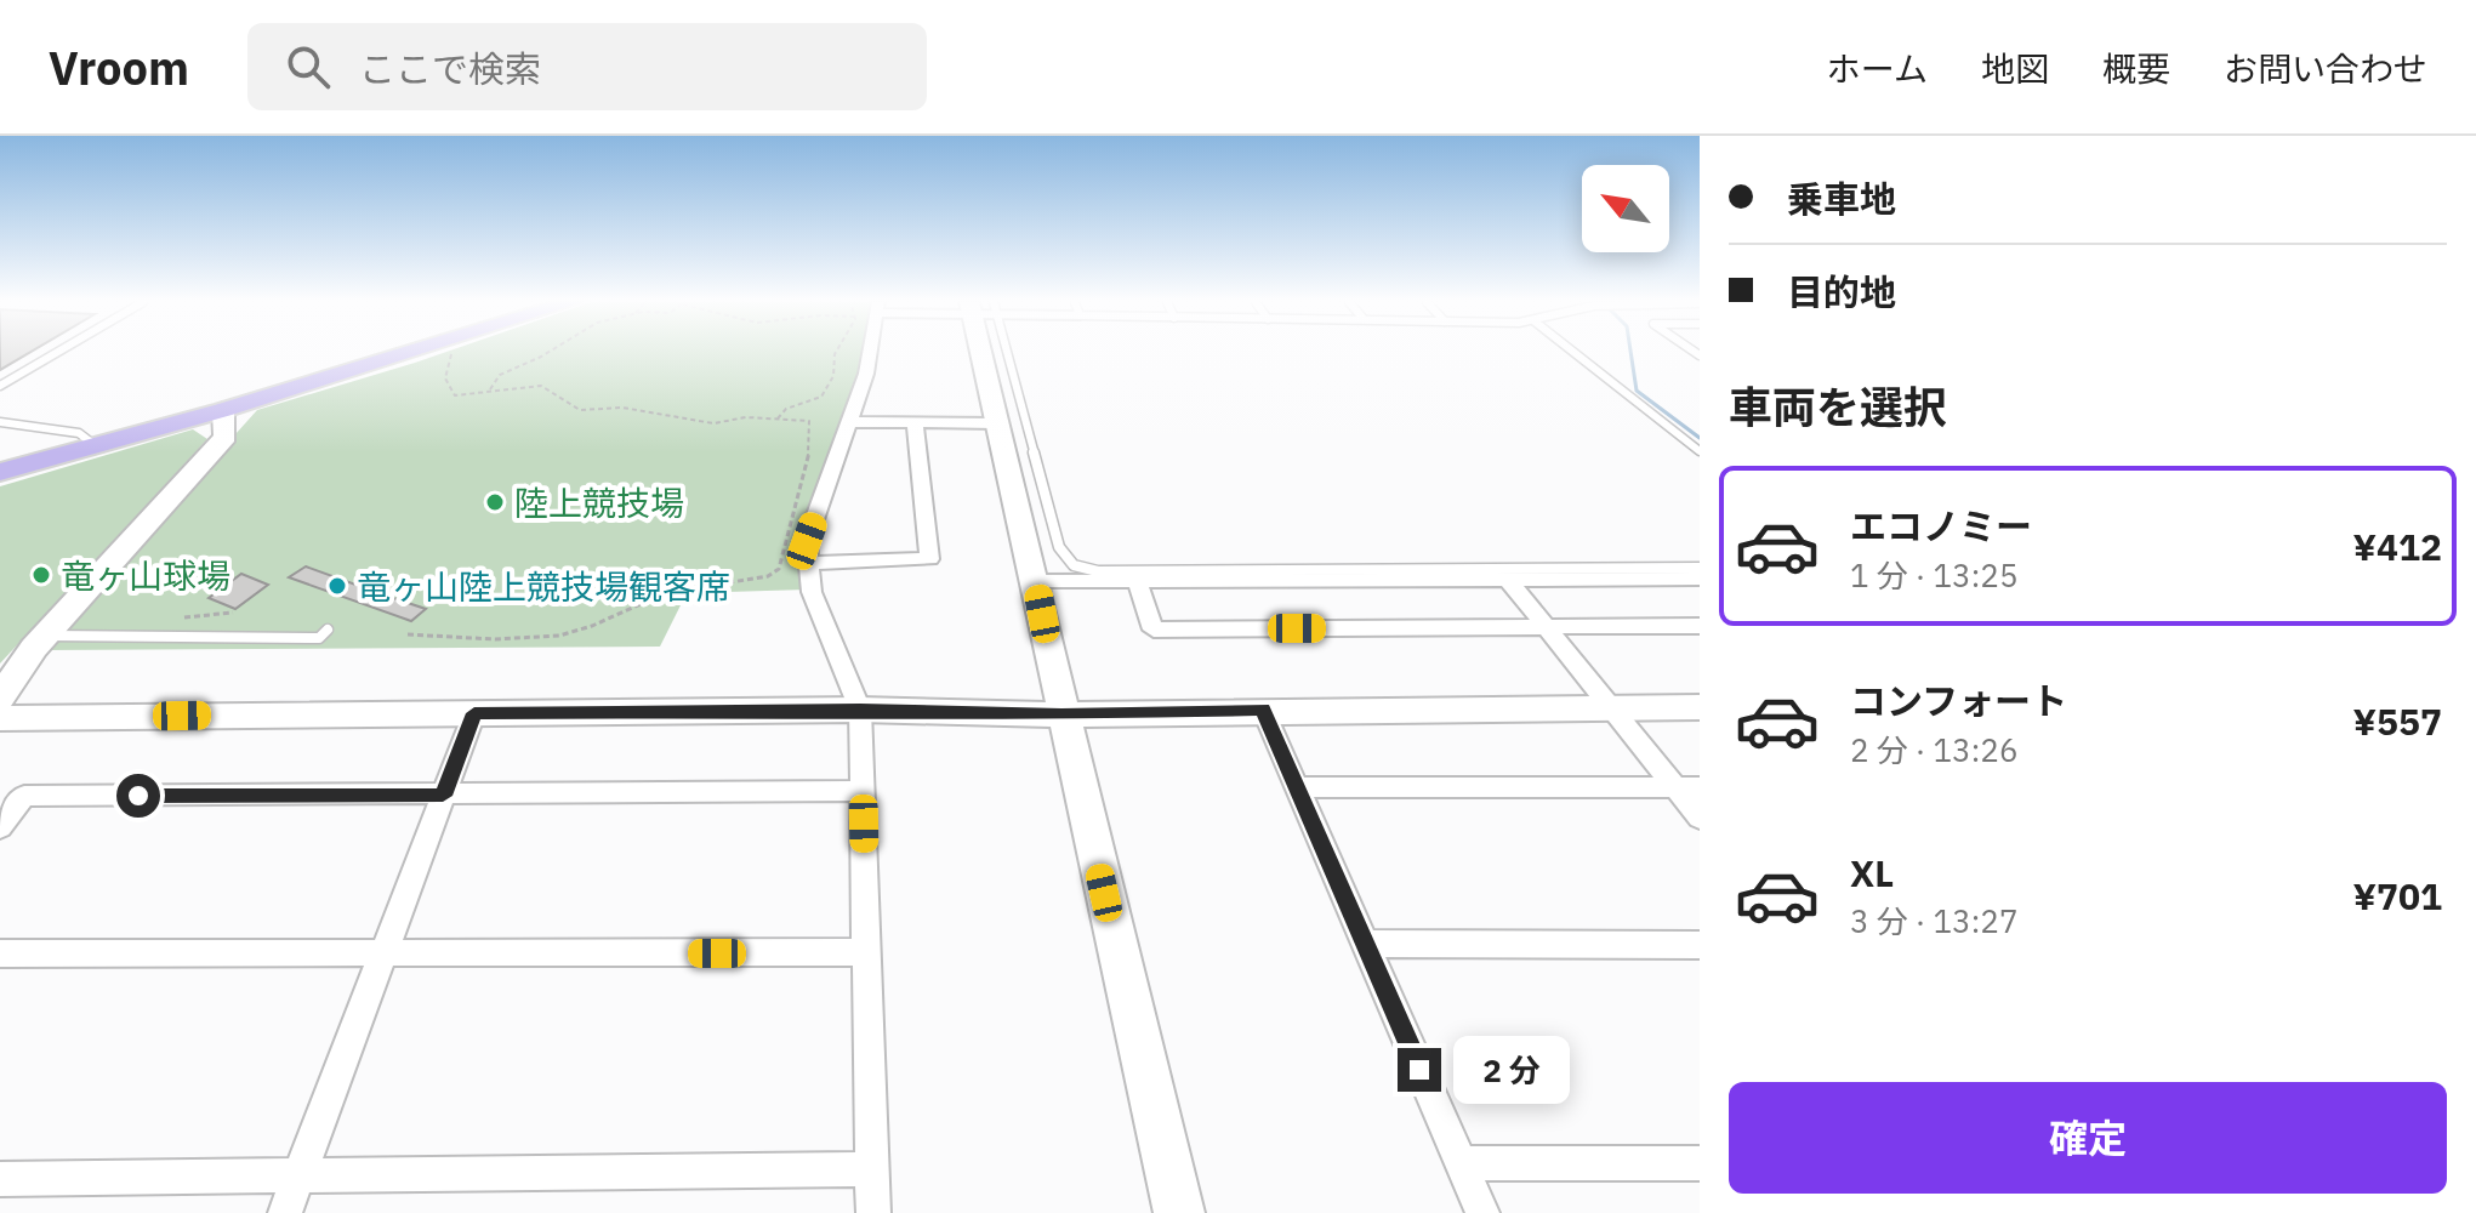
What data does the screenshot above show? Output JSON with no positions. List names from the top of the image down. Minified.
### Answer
{"places":["陸上競技場","竜ヶ山球場","竜ヶ山陸上競技場観客席"],"north":"top left","page":{"header":"Vroom","search":"ここで検索","nav":["ホーム","地図","概要","お問い合わせ"],"banner":["乗車地","目的地"],"heading":"車両を選択","list":[{"name":"エコノミー","note":"1 分 · 13:25","value":"¥412"},{"name":"コンフォート","note":"2 分 · 13:26","value":"¥557"},{"name":"XL","note":"3 分 · 13:27","value":"¥701"}],"bubble":"2 分","buttons":"確定"}}
